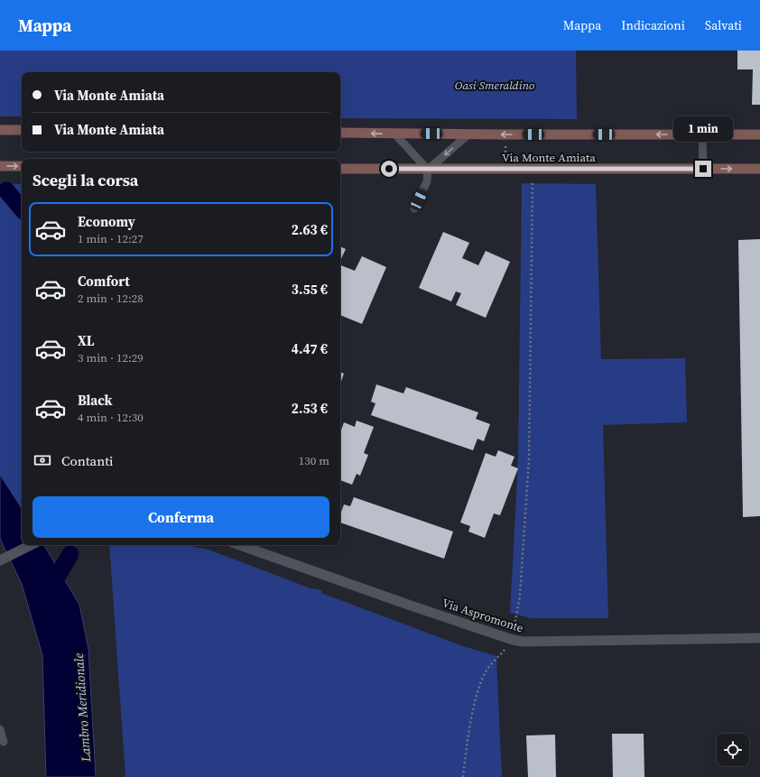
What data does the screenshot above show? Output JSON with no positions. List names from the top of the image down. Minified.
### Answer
{"streets":{"main road":["Via Monte Amiata"],"street":["Via Aspromonte"]},"water":["Lambro Meridionale"],"parks":["Oasi Smeraldino"],"page":{"header":"Mappa","nav":["Mappa","Indicazioni","Salvati"],"banner":["Via Monte Amiata","Via Monte Amiata"],"bubble":"1 min","heading":"Scegli la corsa","list":[{"name":"Economy","note":"1 min · 12:27","value":"2.63 €"},{"name":"Comfort","note":"2 min · 12:28","value":"3.55 €"},{"name":"XL","note":"3 min · 12:29","value":"4.47 €"},{"name":"Black","note":"4 min · 12:30","value":"2.53 €"}],"pay":["Contanti","130 m"],"buttons":"Conferma"}}
